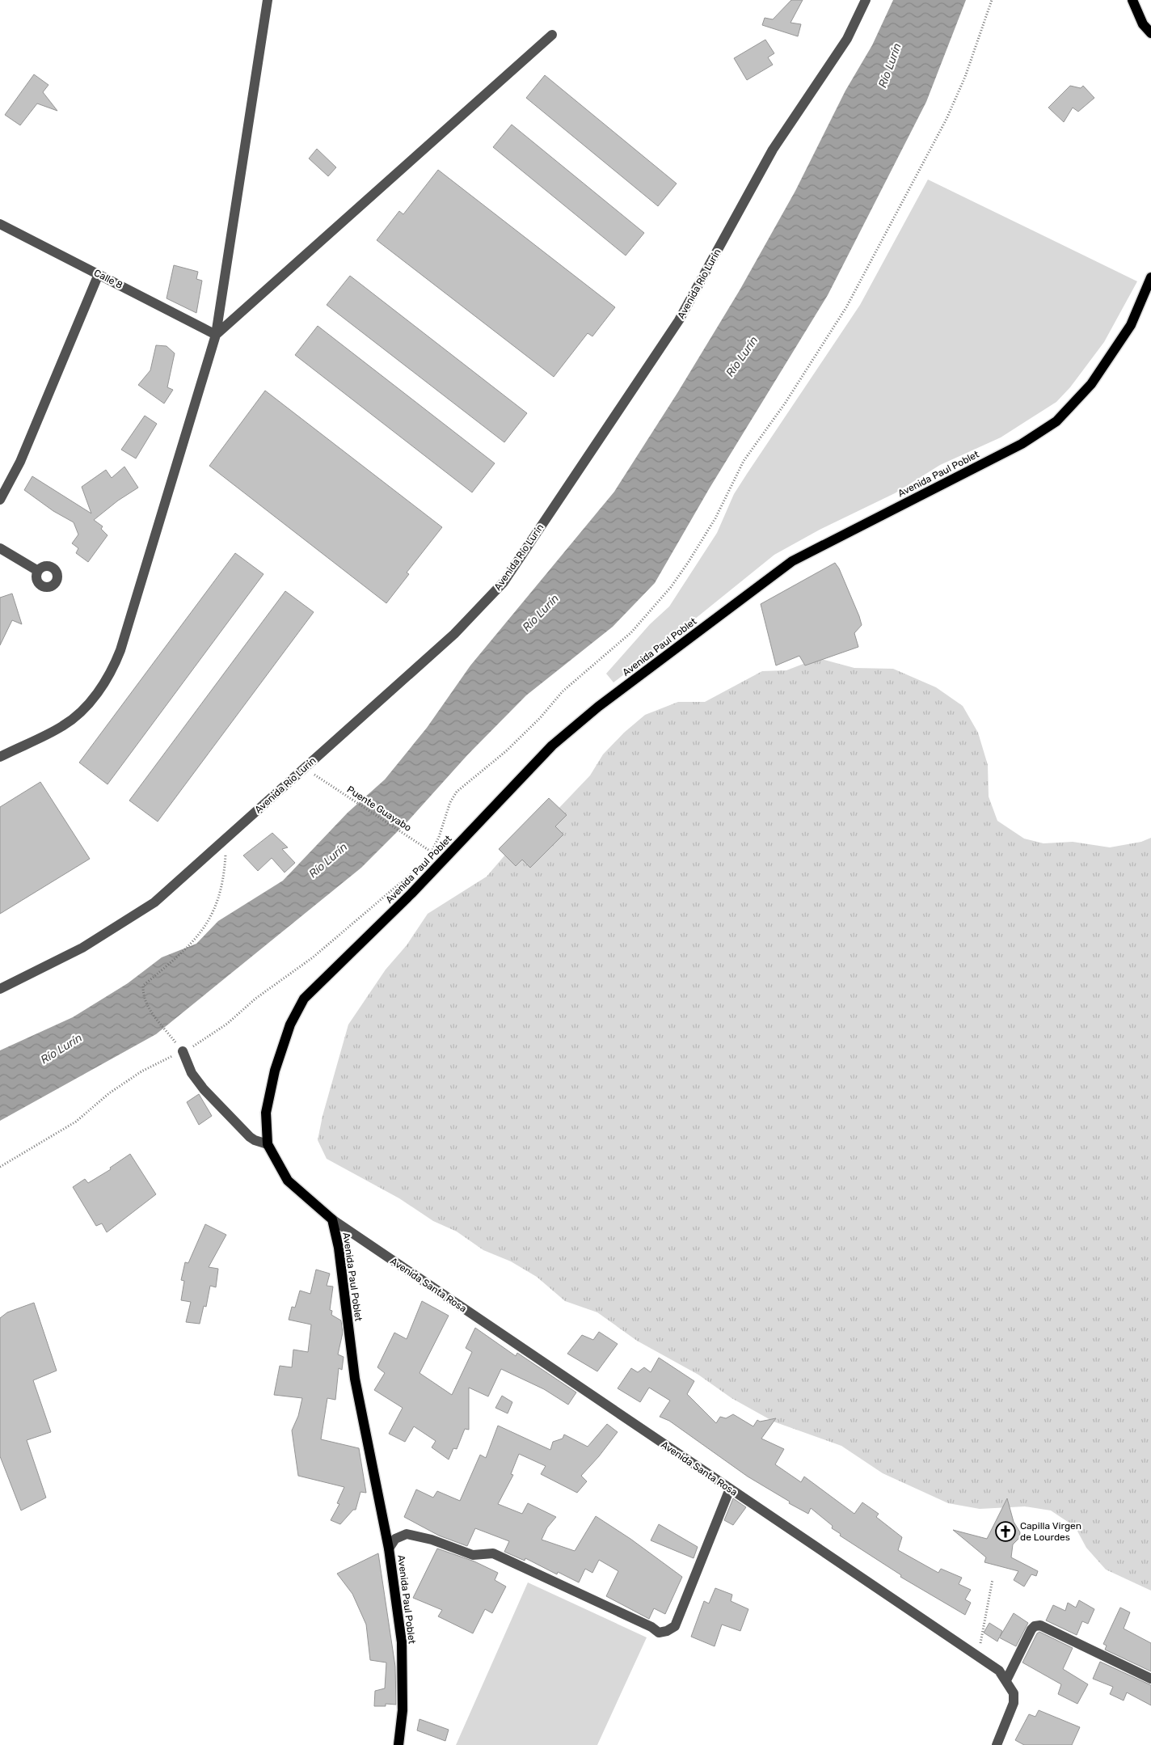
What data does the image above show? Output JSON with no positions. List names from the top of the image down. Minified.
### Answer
{"streets":{"main road":["Avenida Paul Poblet"],"street":["Calle 8","Avenida Río Lurín","Avenida Santa Rosa"],"path":["Puente Guayabo"]},"crossings":[["Avenida Río Lurín","Puente Guayabo"],["Avenida Paul Poblet","Puente Guayabo"],["Avenida Paul Poblet","Avenida Santa Rosa"]],"water":["Río Lurín"],"places":{"church":["Capilla Virgen de Lourdes"]}}
